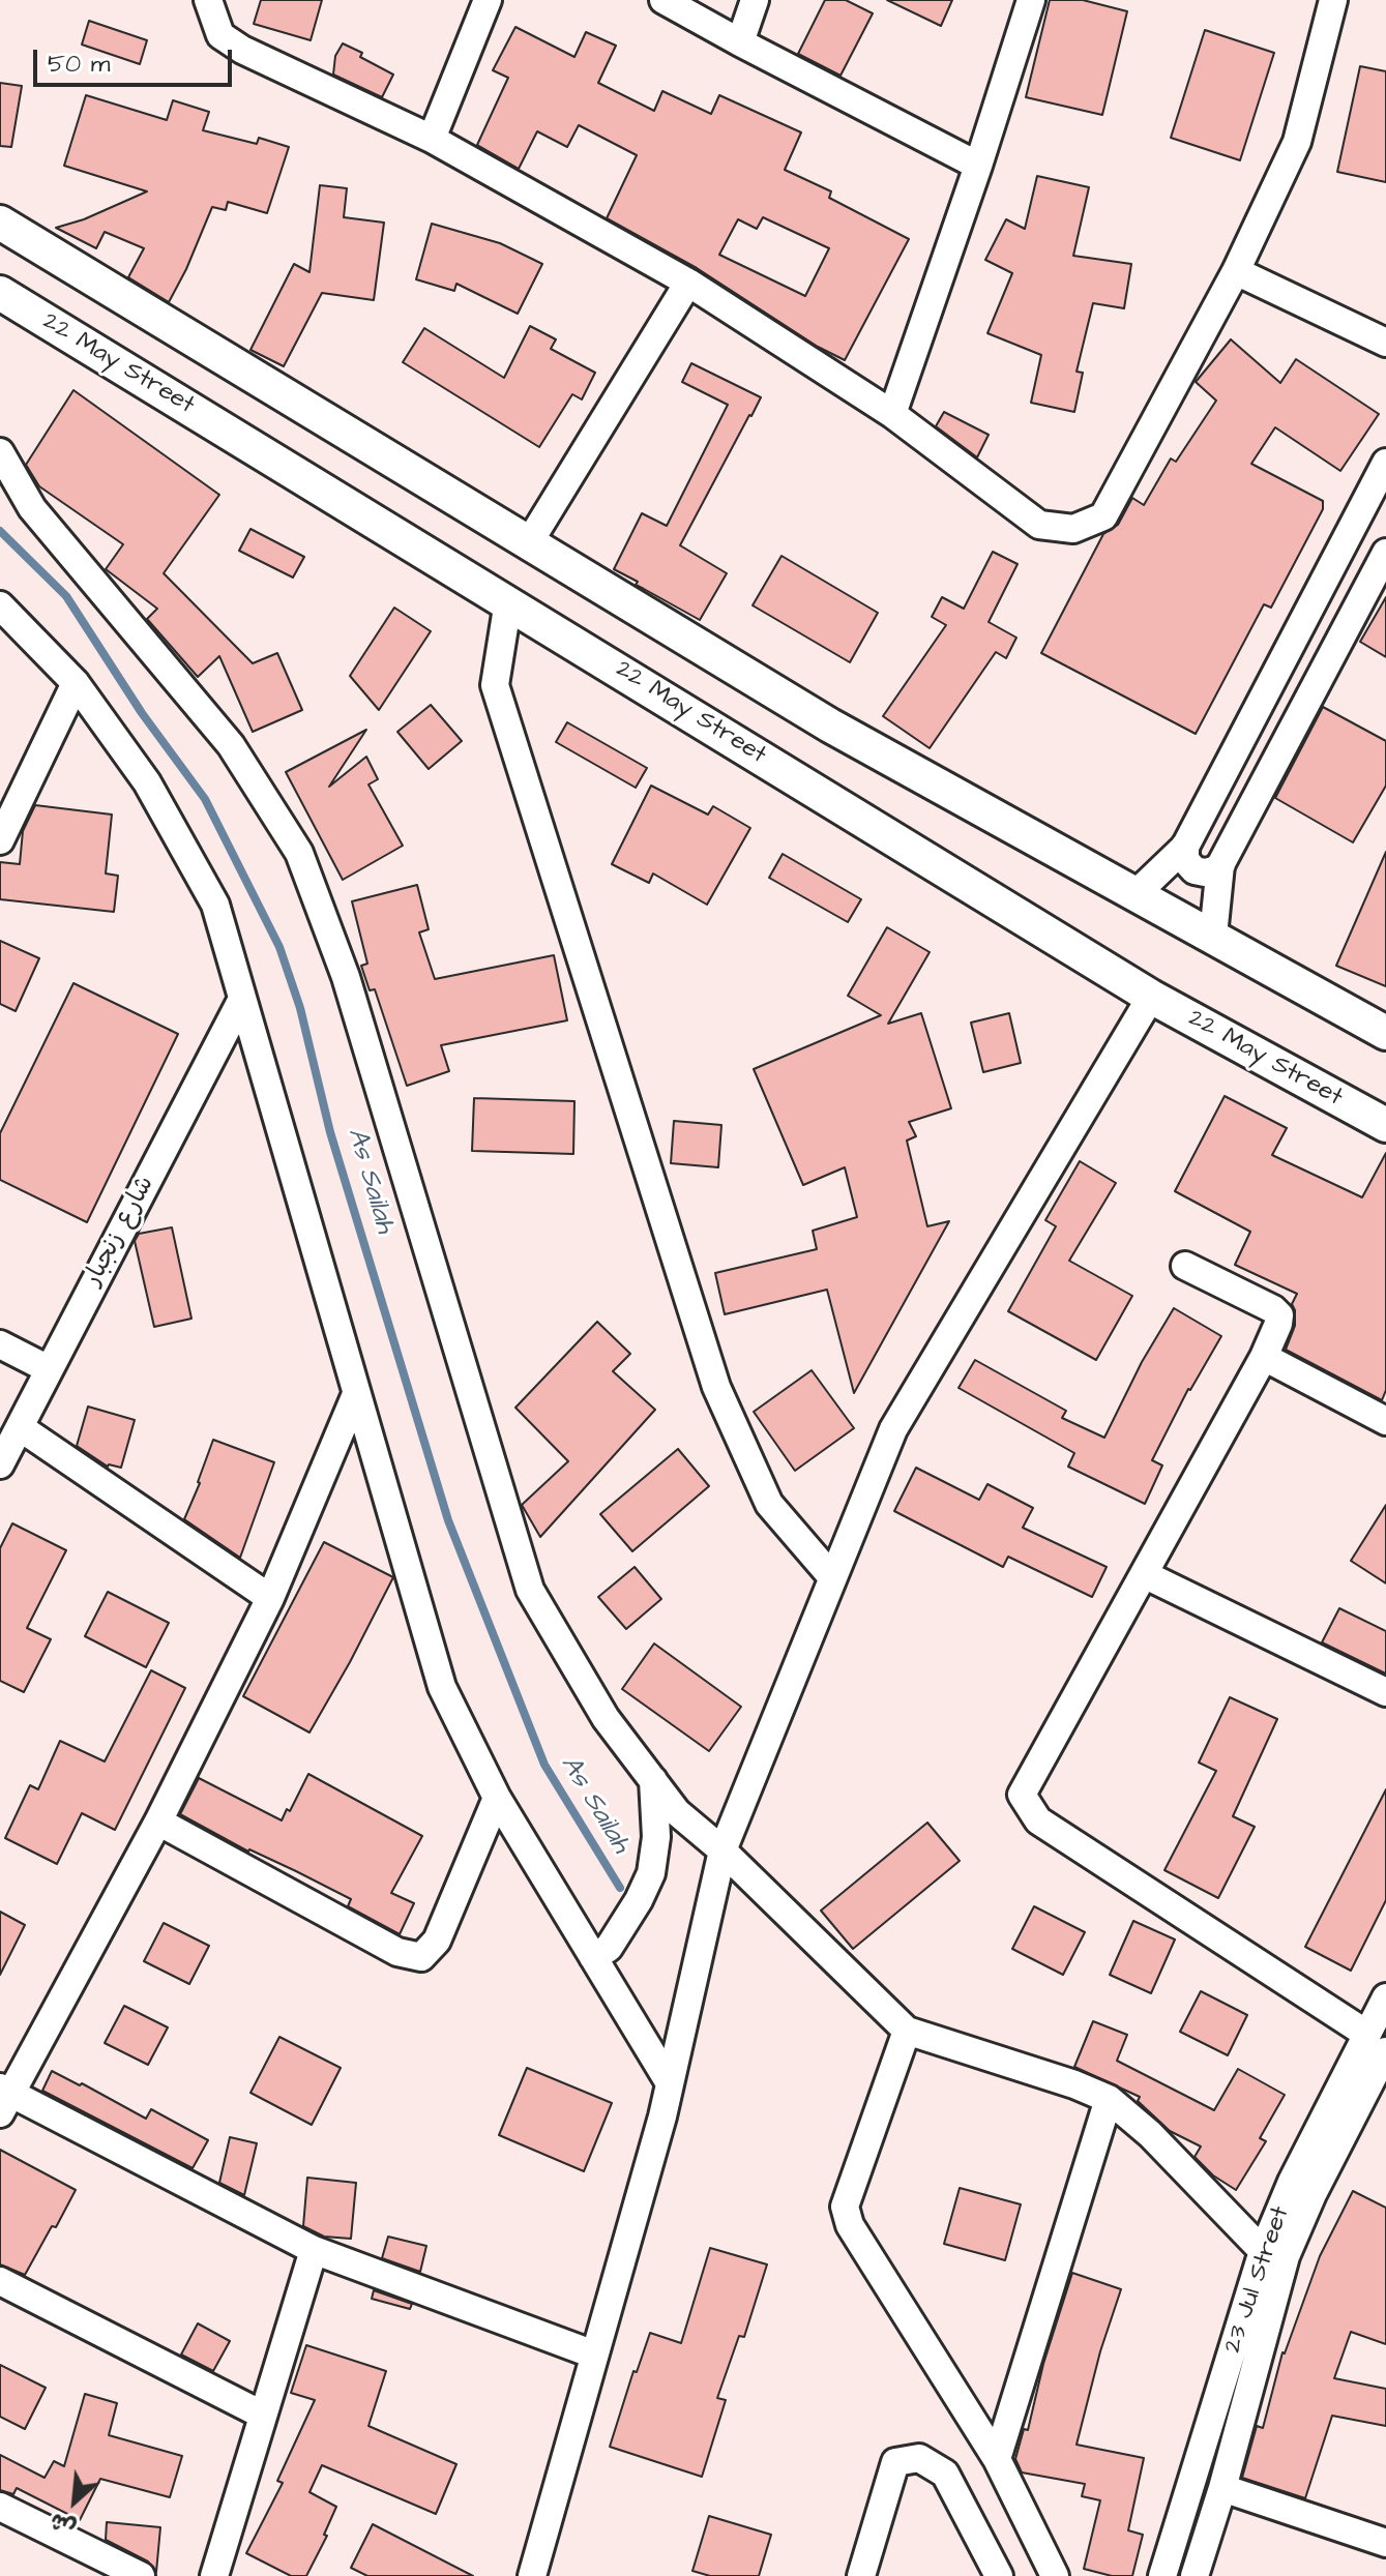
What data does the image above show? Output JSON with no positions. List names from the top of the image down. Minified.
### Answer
{"streets":{"main road":["22 May Street"],"street":["شارع زنجبار","23 Jul Street"]},"water":["As Sailah"],"scale_bar":"50 m","north":"bottom left"}
